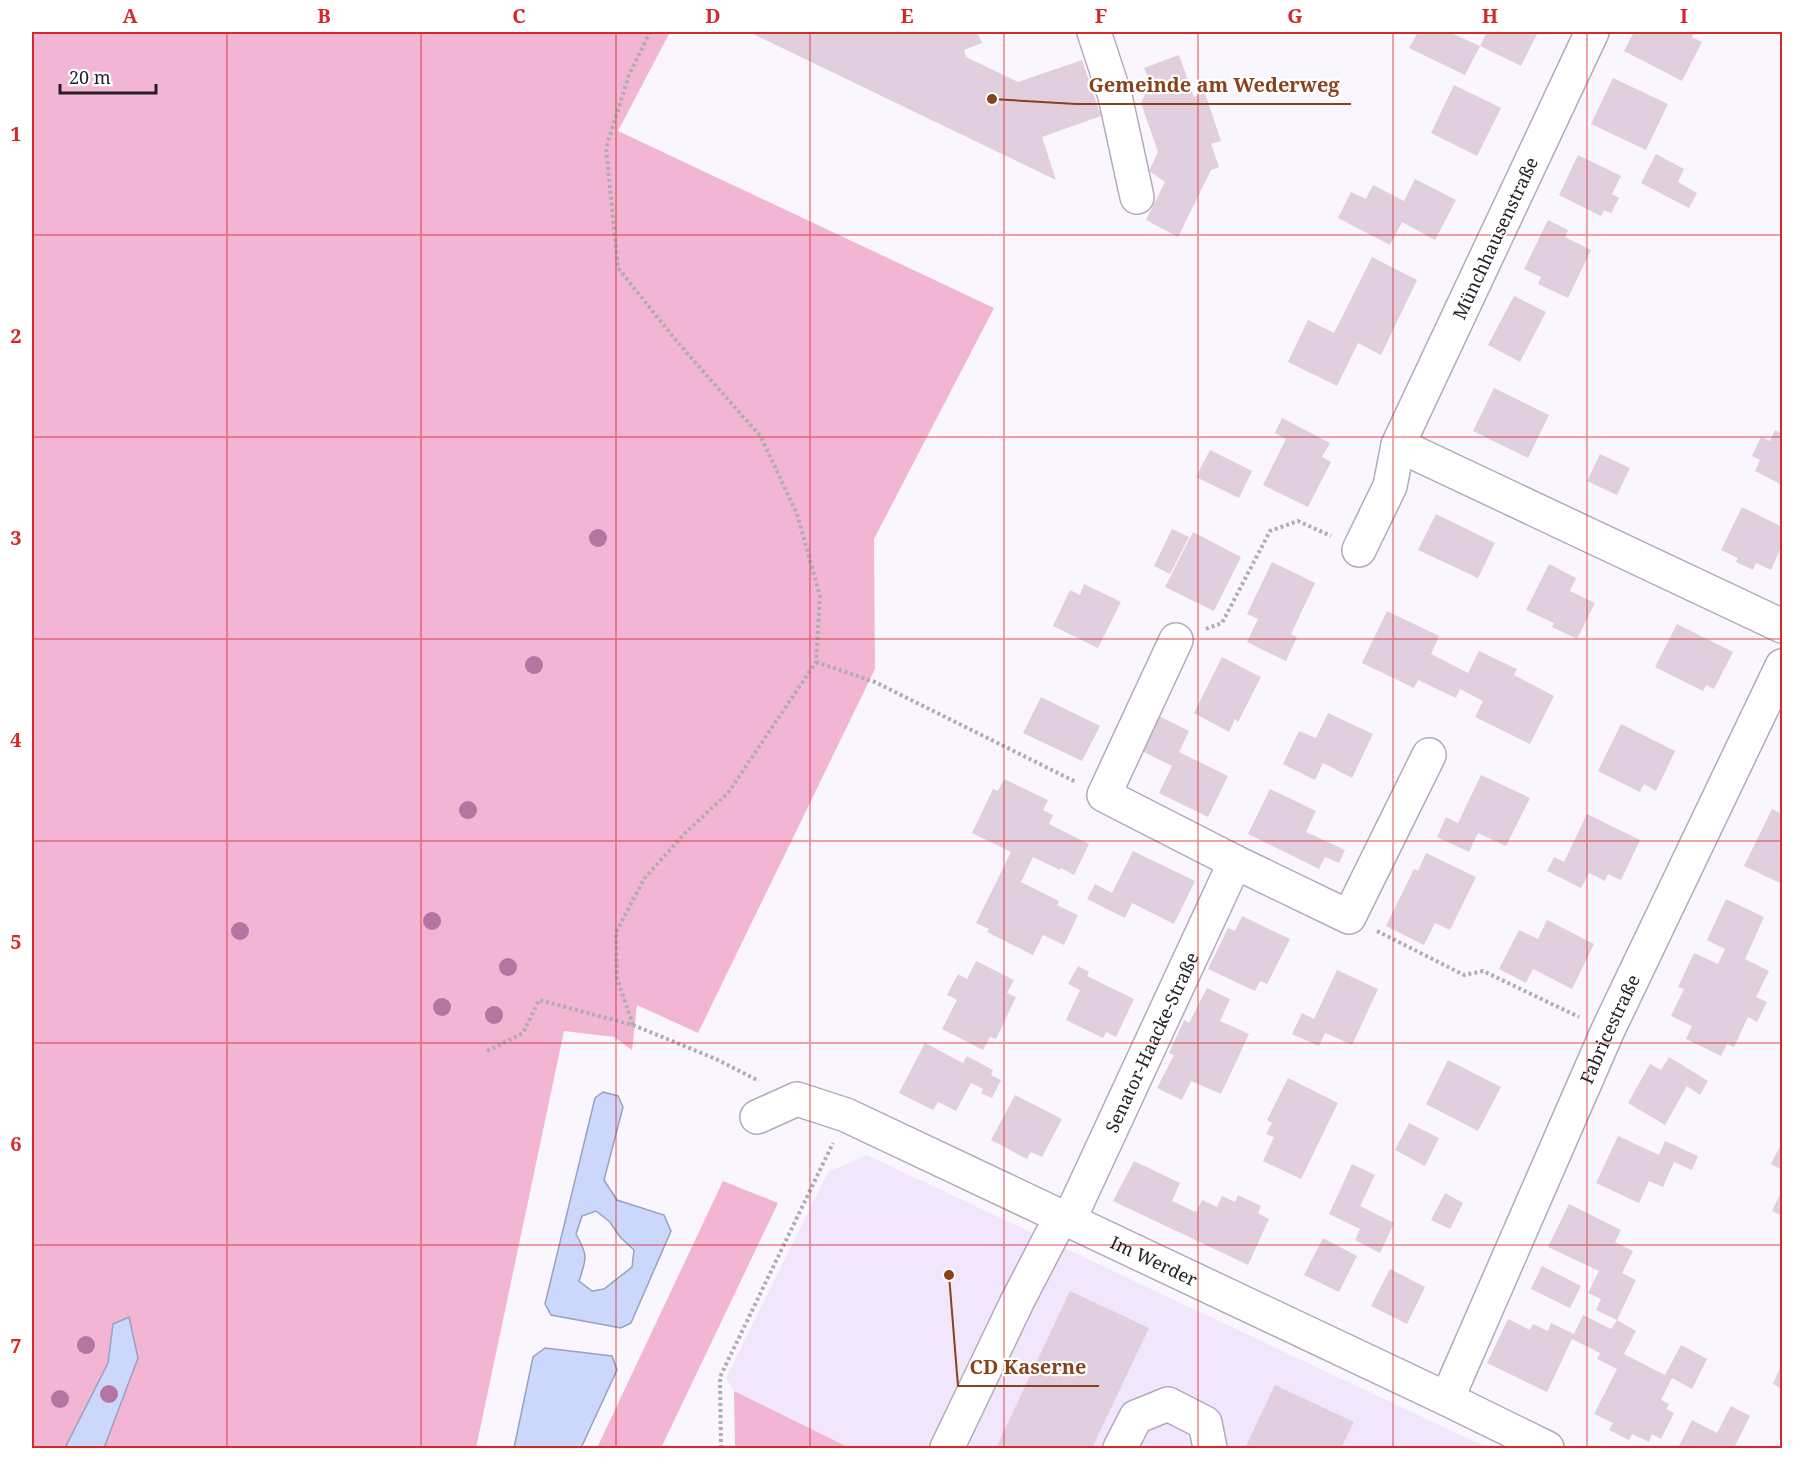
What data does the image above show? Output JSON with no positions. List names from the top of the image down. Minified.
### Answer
{"streets":{"street":["Münchhausenstraße","Fabricestraße","Senator-Haacke-Straße","Im Werder"]},"crossings":[["Fabricestraße","Im Werder"],["Senator-Haacke-Straße","Im Werder"]],"places":["Gemeinde am Wederweg","CD Kaserne"],"scale_bar":"20 m","grid":{"columns":["A","B","C","D","E","F","G","H","I"],"rows":["1","2","3","4","5","6","7"]}}
